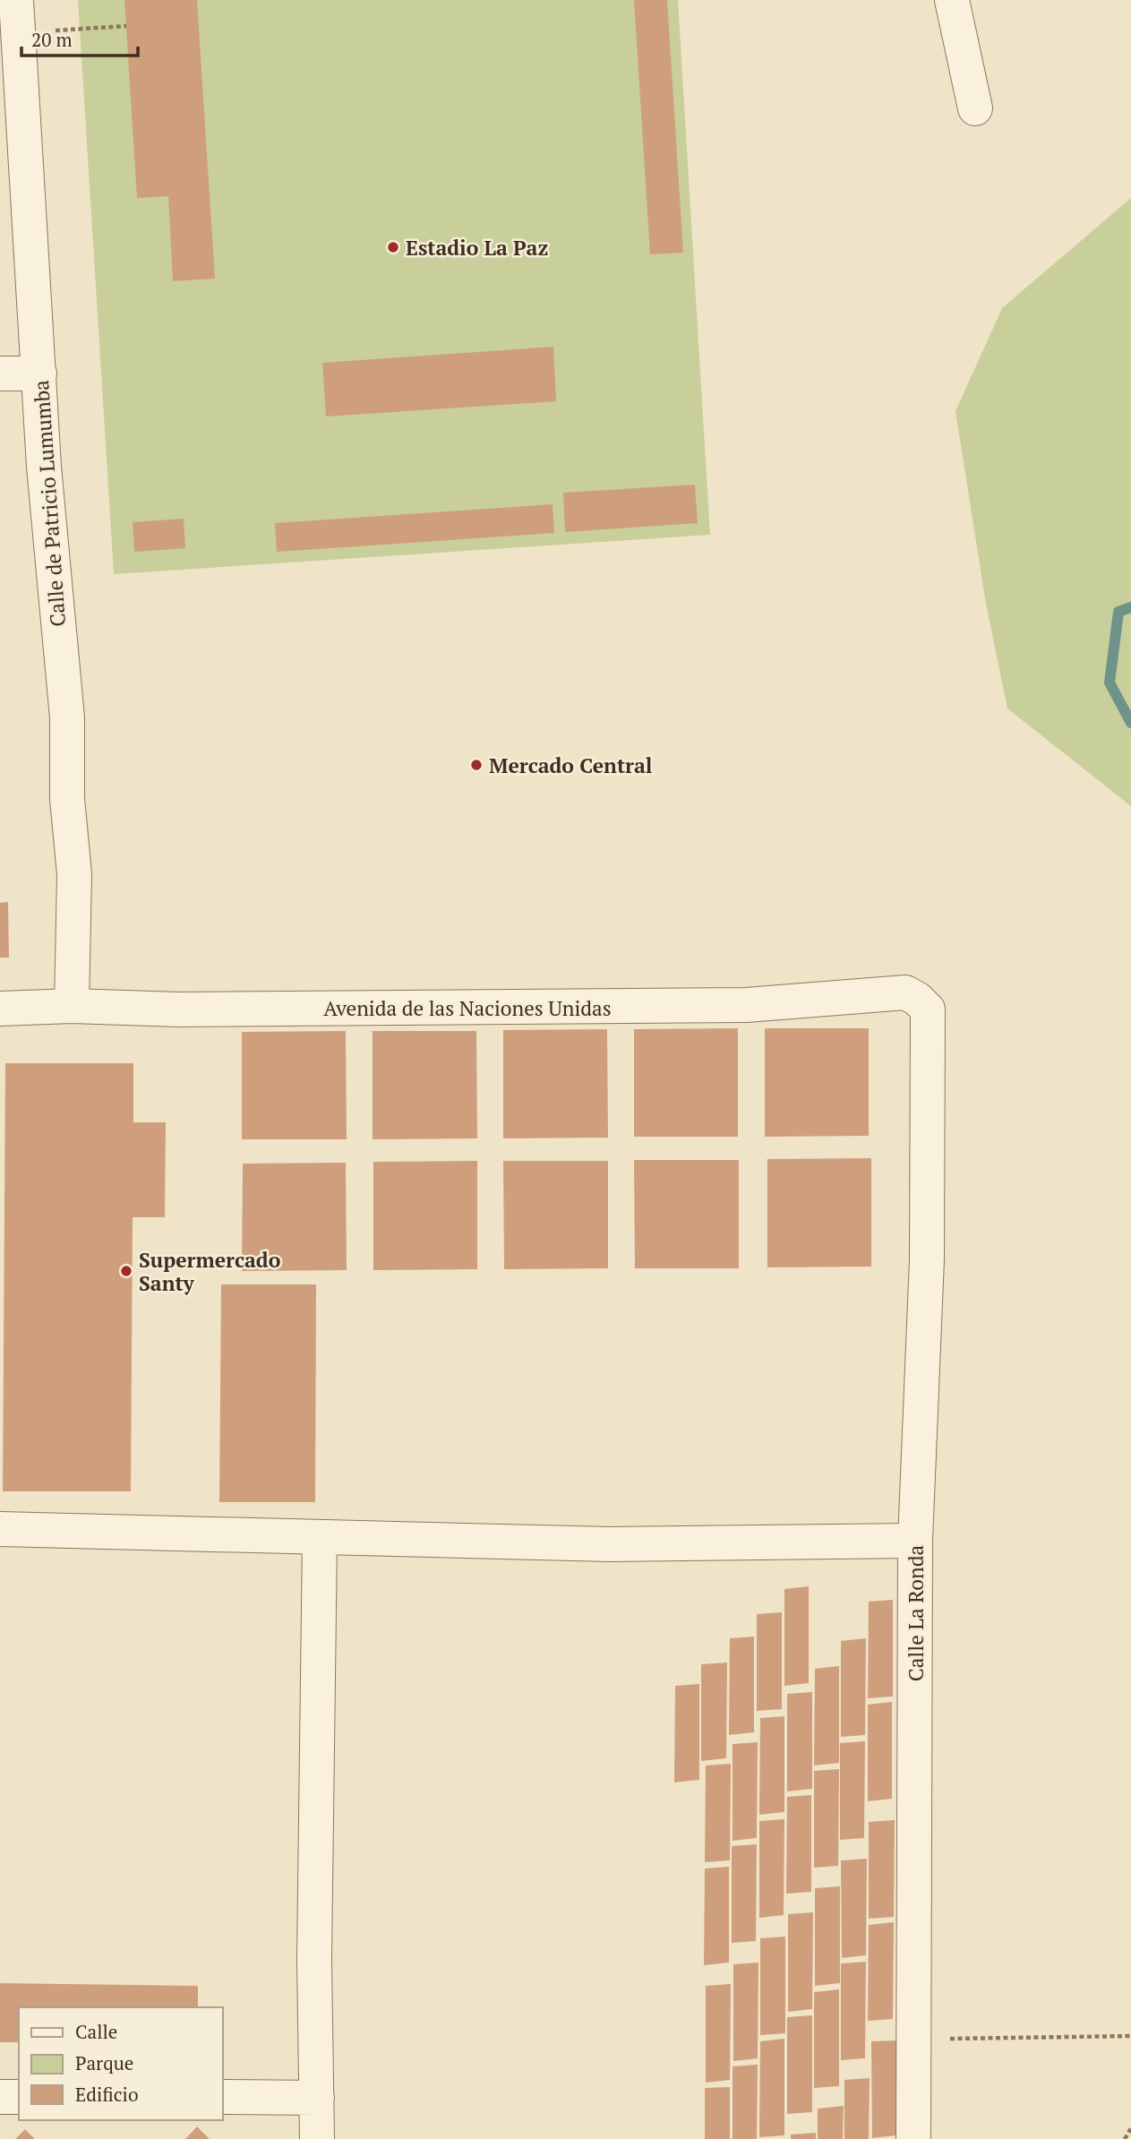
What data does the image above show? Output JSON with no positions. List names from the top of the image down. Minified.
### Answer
{"streets":{"street":["Calle de Patricio Lumumba","Avenida de las Naciones Unidas","Calle La Ronda"]},"crossings":[["Calle de Patricio Lumumba","Avenida de las Naciones Unidas"],["Avenida de las Naciones Unidas","Calle La Ronda"]],"places":["Estadio La Paz","Mercado Central","Supermercado Santy"],"legend":["Calle","Parque","Edificio"],"scale_bar":"20 m"}
